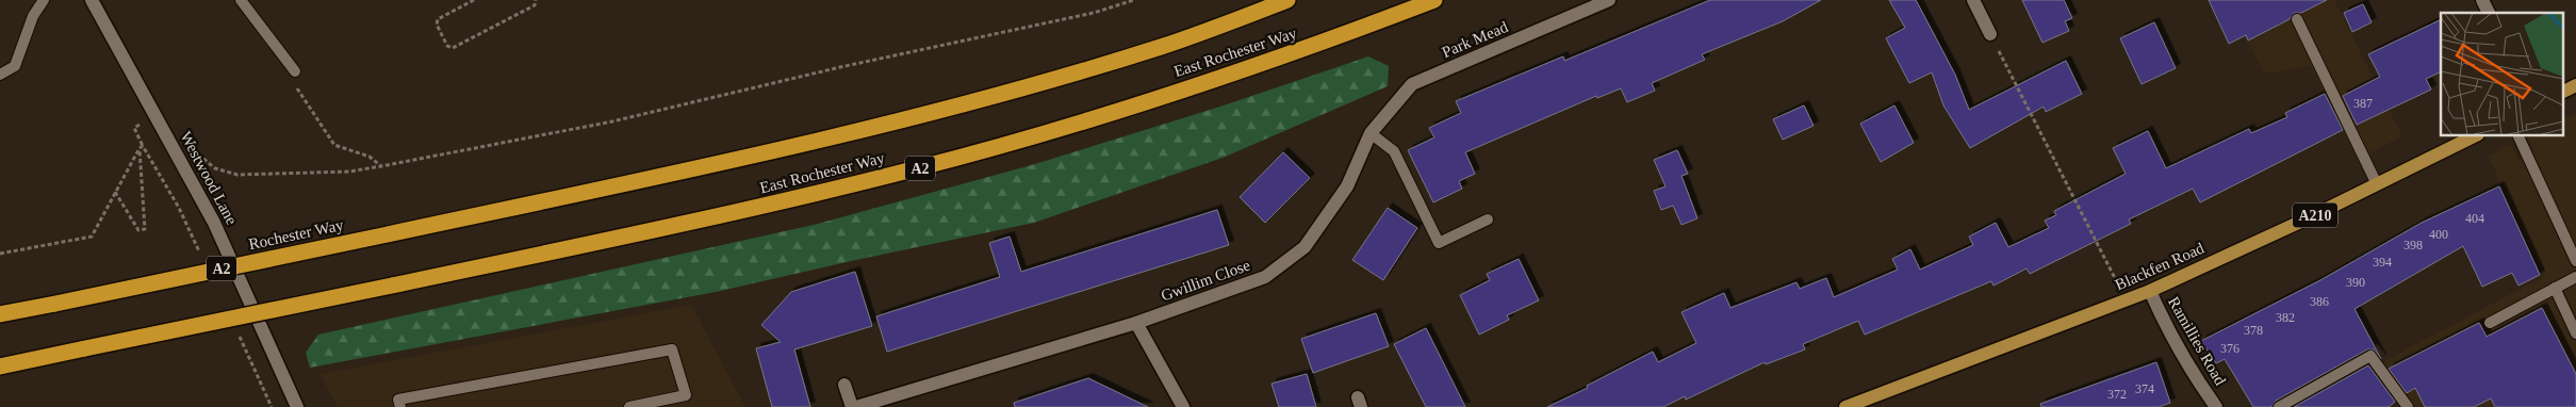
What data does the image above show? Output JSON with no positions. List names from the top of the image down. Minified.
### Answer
{"streets":{"highway":["East Rochester Way","A2","Rochester Way"],"main road":["A210","Blackfen Road"],"street":["Park Mead","Westwood Lane","Gwillim Close","Ramillies Road"]},"crossings":[["Park Mead","Gwillim Close"],["East Rochester Way","Rochester Way"],["Blackfen Road","Ramillies Road"]],"house_numbers":["387","404","400","398","394","390","386","382","378","376","374","372"]}
